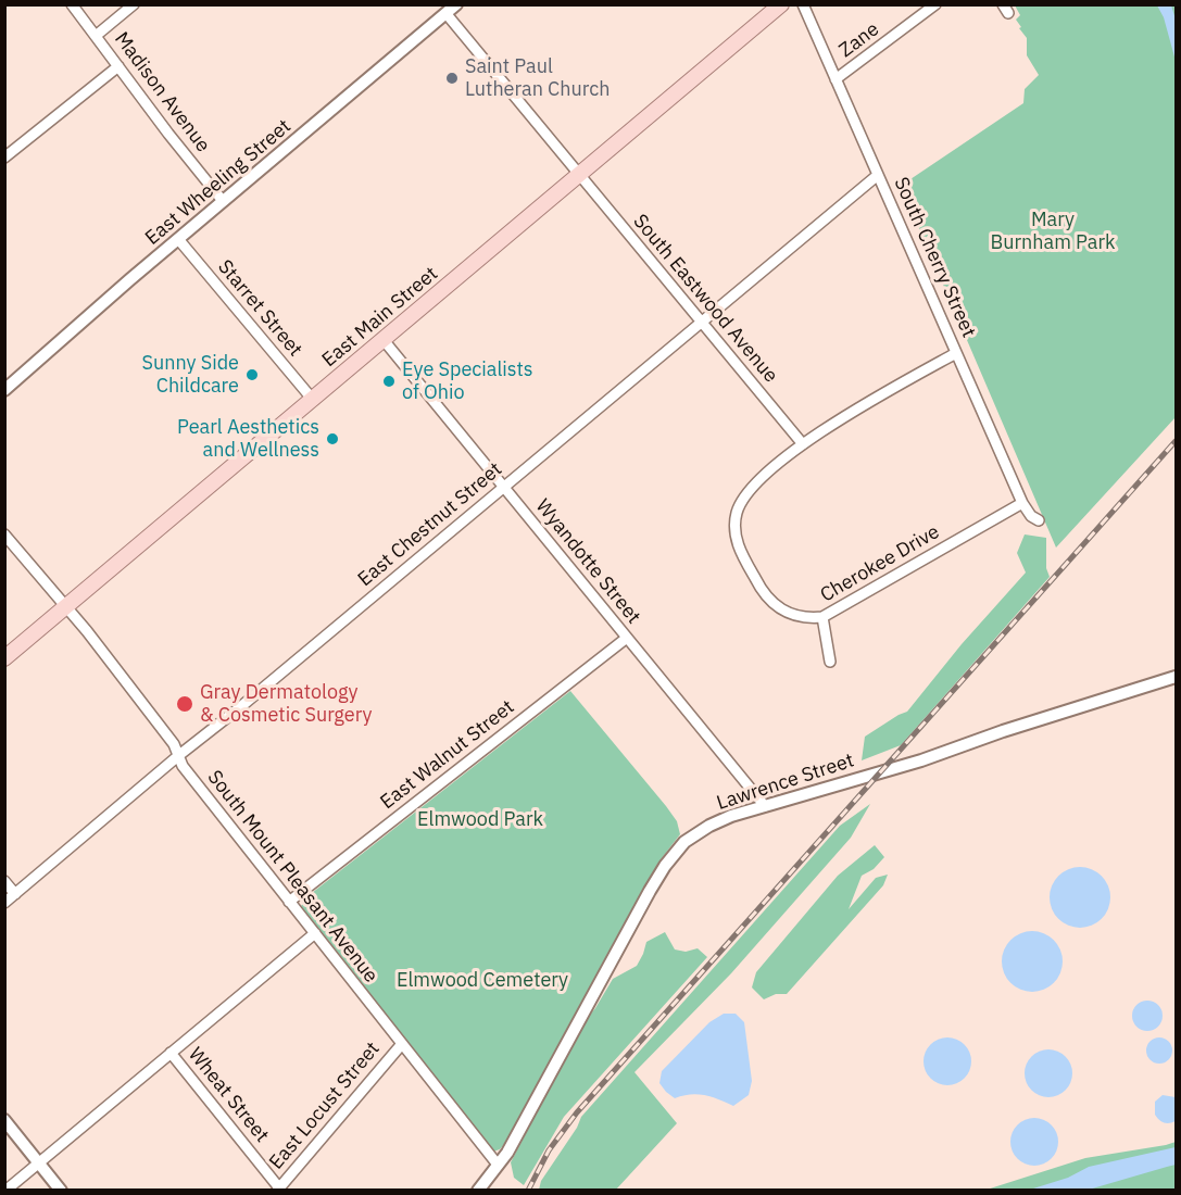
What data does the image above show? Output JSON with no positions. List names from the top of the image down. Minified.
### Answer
{"streets":{"main road":["East Main Street"],"street":["Zane","Madison Avenue","East Wheeling Street","South Cherry Street","South Eastwood Avenue","Starret Street","East Chestnut Street","Wyandotte Street","Cherokee Drive","East Walnut Street","Lawrence Street","South Mount Pleasant Avenue","Wheat Street","East Locust Street"]},"crossings":[["Zane","South Cherry Street"],["Madison Avenue","East Wheeling Street"],["East Wheeling Street","South Eastwood Avenue"],["East Wheeling Street","Starret Street"],["South Cherry Street","East Chestnut Street"],["South Cherry Street","Cherokee Drive"],["South Eastwood Avenue","East Main Street"],["South Eastwood Avenue","East Chestnut Street"],["South Eastwood Avenue","Cherokee Drive"],["Starret Street","East Main Street"],["East Main Street","Wyandotte Street"],["East Main Street","South Mount Pleasant Avenue"],["East Chestnut Street","Wyandotte Street"],["East Chestnut Street","South Mount Pleasant Avenue"],["Wyandotte Street","East Walnut Street"],["Wyandotte Street","Lawrence Street"],["East Walnut Street","South Mount Pleasant Avenue"],["Lawrence Street","South Mount Pleasant Avenue"],["South Mount Pleasant Avenue","East Locust Street"],["Wheat Street","East Locust Street"]],"parks":["Mary Burnham Park","Elmwood Park","Elmwood Cemetery"],"places":["Saint Paul Lutheran Church","Sunny Side Childcare","Eye Specialists of Ohio","Pearl Aesthetics and Wellness","Gray Dermatology & Cosmetic Surgery"]}
